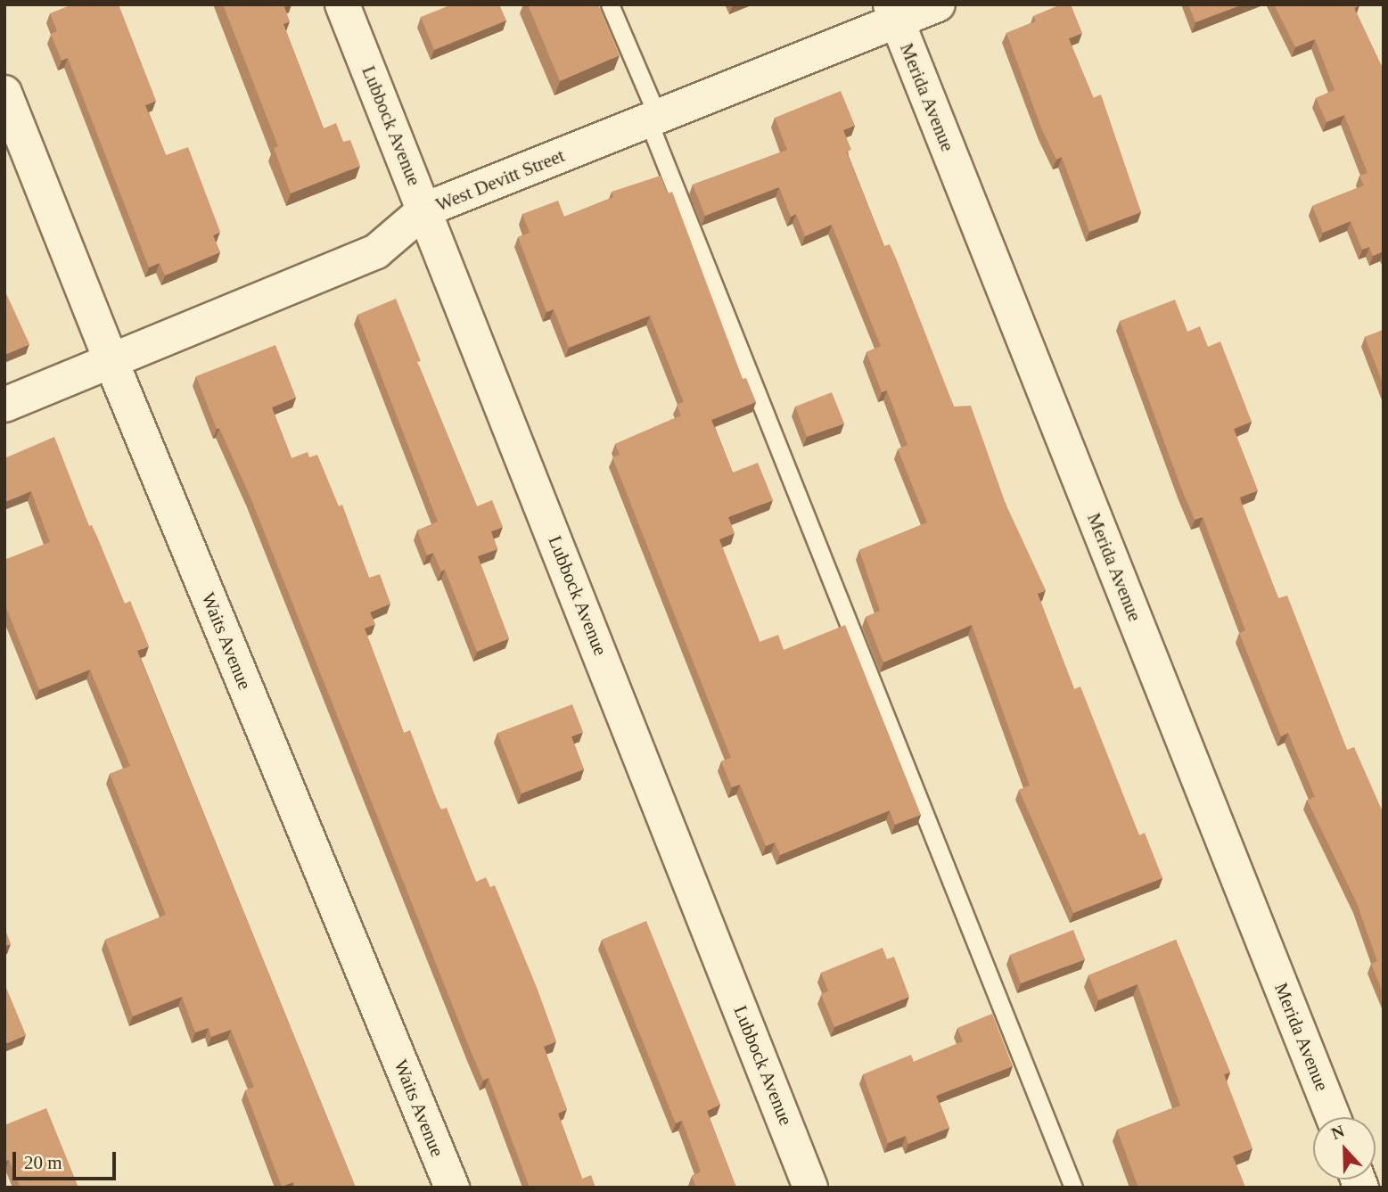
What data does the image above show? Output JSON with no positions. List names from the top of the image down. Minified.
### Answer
{"streets":{"street":["Merida Avenue","Lubbock Avenue","West Devitt Street","Waits Avenue"]},"crossings":[["Merida Avenue","West Devitt Street"],["Lubbock Avenue","West Devitt Street"],["West Devitt Street","Waits Avenue"]],"scale_bar":"20 m","north":"top"}
